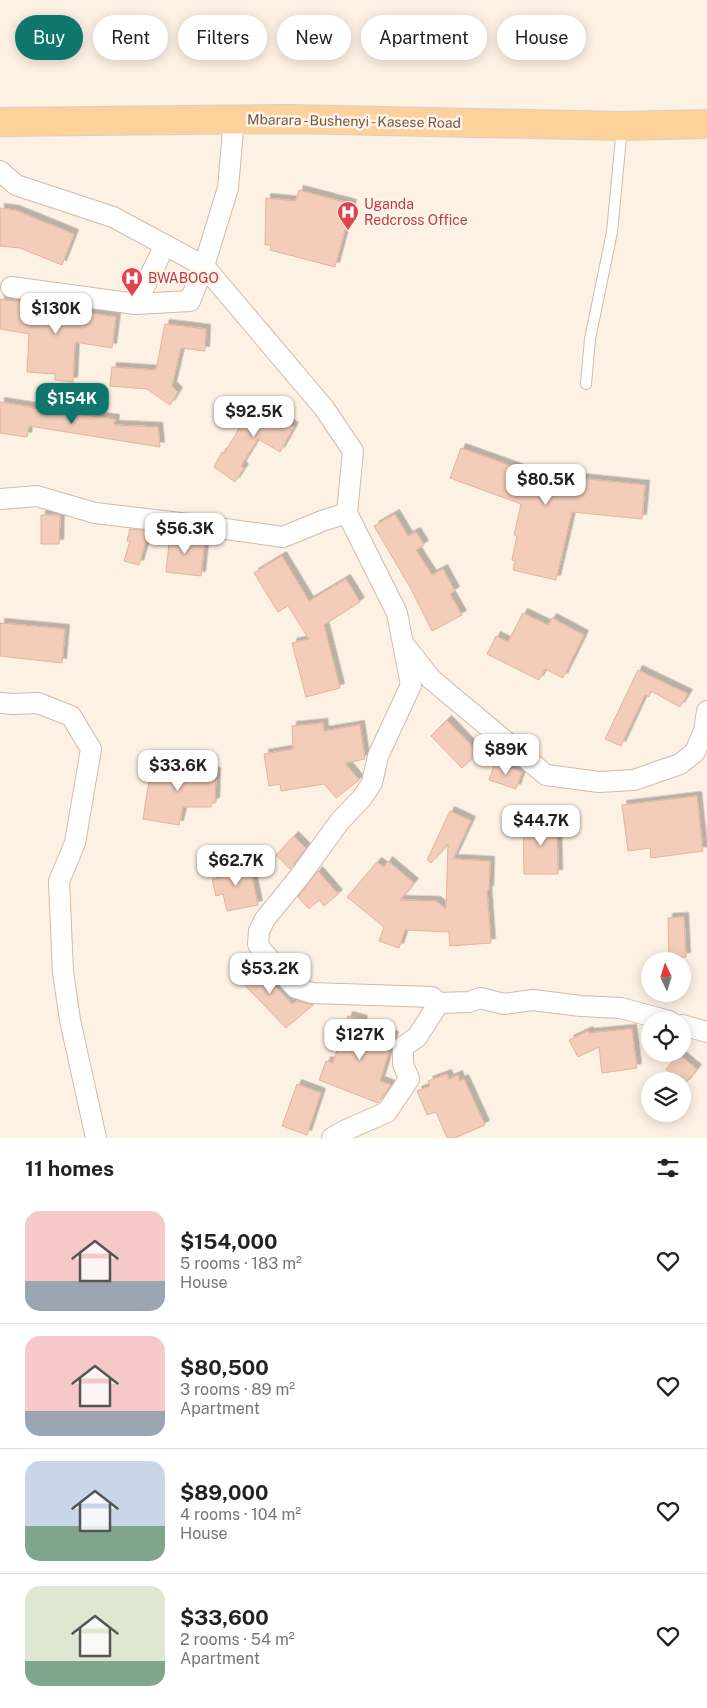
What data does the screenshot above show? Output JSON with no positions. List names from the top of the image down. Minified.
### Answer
{"streets":{"main road":["Mbarara - Bushenyi - Kasese Road"]},"places":{"hospital":["Uganda Redcross Office","BWABOGO"]},"north":"top","page":{"chip":["Buy","Rent","Filters","New","Apartment","House"],"price":["$130K","$154K","$92.5K","$80.5K","$56.3K","$89K","$33.6K","$44.7K","$62.7K","$53.2K","$127K"],"heading":"11 homes","list":[{"name":"$154,000","note":"5 rooms · 183 m² · House"},{"name":"$80,500","note":"3 rooms · 89 m² · Apartment"},{"name":"$89,000","note":"4 rooms · 104 m² · House"},{"name":"$33,600","note":"2 rooms · 54 m² · Apartment"}]}}
